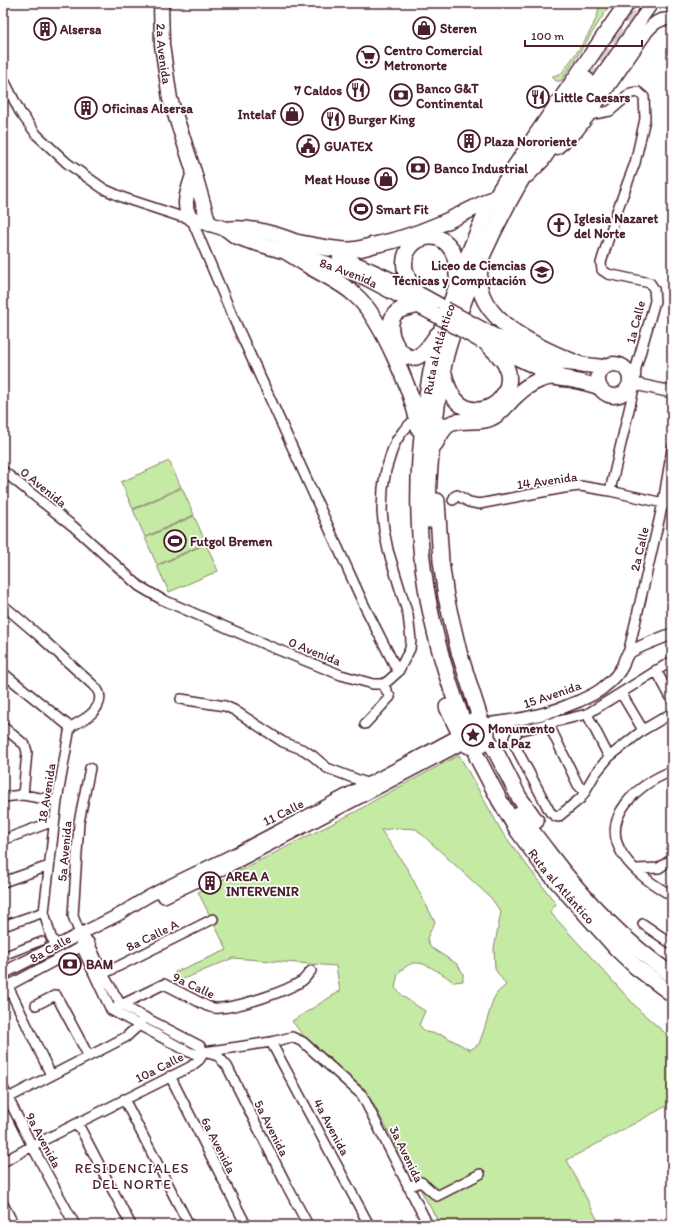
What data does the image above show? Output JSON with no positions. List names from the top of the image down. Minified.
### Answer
{"streets":{"highway":["Ruta al Atlántico"],"main road":["2a Avenida","8a Avenida"],"street":["1a Calle","14 Avenida","0 Avenida","2a Calle","15 Avenida","18 Avenida","11 Calle","5a Avenida","8a Calle A","8a Calle","9a Calle","10a Calle","4a Avenida","9a Avenida","6a Avenida","3a Avenida"]},"crossings":[["2a Avenida","8a Avenida"],["8a Avenida","1a Calle"],["1a Calle","14 Avenida"],["Ruta al Atlántico","15 Avenida"],["14 Avenida","2a Calle"],["2a Calle","15 Avenida"],["15 Avenida","11 Calle"],["18 Avenida","11 Calle"],["11 Calle","5a Avenida"],["5a Avenida","8a Calle A"],["5a Avenida","8a Calle"],["5a Avenida","9a Calle"],["5a Avenida","10a Calle"],["10a Calle","9a Avenida"],["10a Calle","6a Avenida"],["4a Avenida","3a Avenida"]],"districts":["RESIDENCIALES DEL NORTE"],"places":{"shop":["Steren","Intelaf","Meat House"],"building":["Alsersa","Oficinas Alsersa","Plaza Nororiente","AREA A INTERVENIR"],"supermarket":["Centro Comercial Metronorte"],"restaurant":["7 Caldos","Little Caesars","Burger King"],"bank":["Banco G&T Continental","Banco Industrial","BAM"],"public building":["GUATEX"],"sports":["Smart Fit","Futgol Bremen"],"church":["Iglesia Nazaret del Norte"],"school or university":["Liceo de Ciencias Técnicas y Computación"],"place":["Monumento a la Paz"]},"scale_bar":"100 m"}
